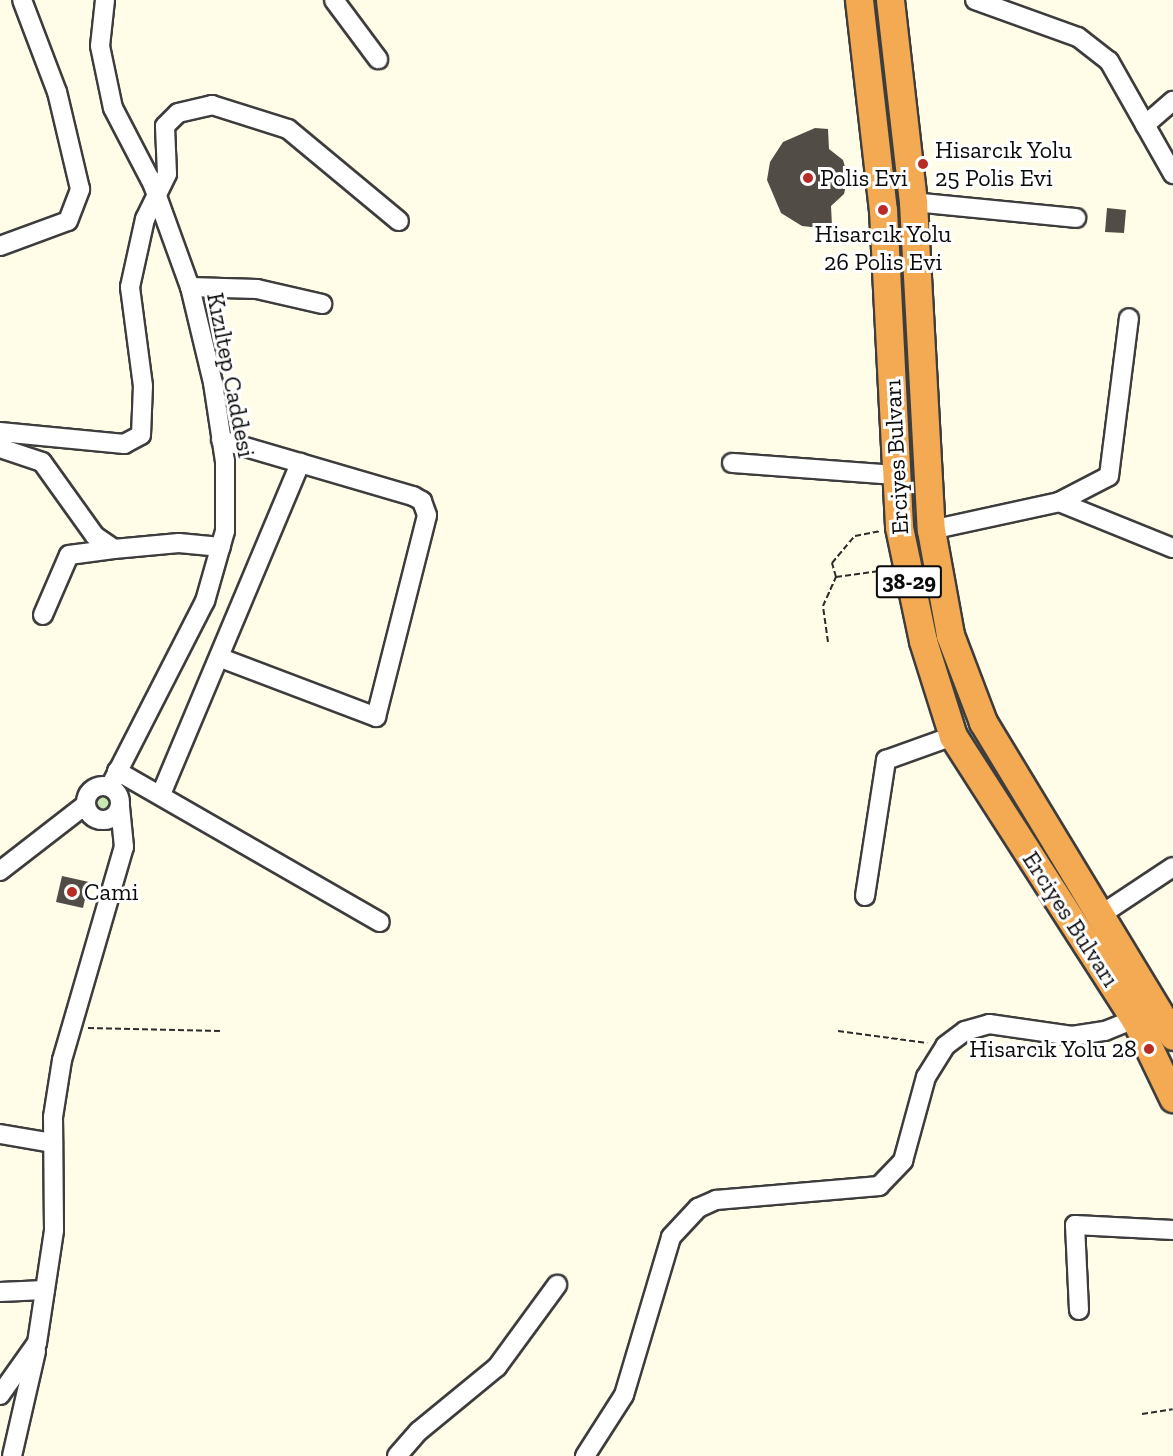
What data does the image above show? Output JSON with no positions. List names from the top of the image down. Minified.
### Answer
{"streets":{"highway":["Erciyes Bulvarı","38-29"],"street":["Kızıltep Caddesi"]},"places":["Hisarcık Yolu 25 Polis Evi","Polis Evi","Hisarcık Yolu 26 Polis Evi","Cami","Hisarcık Yolu 28"]}
